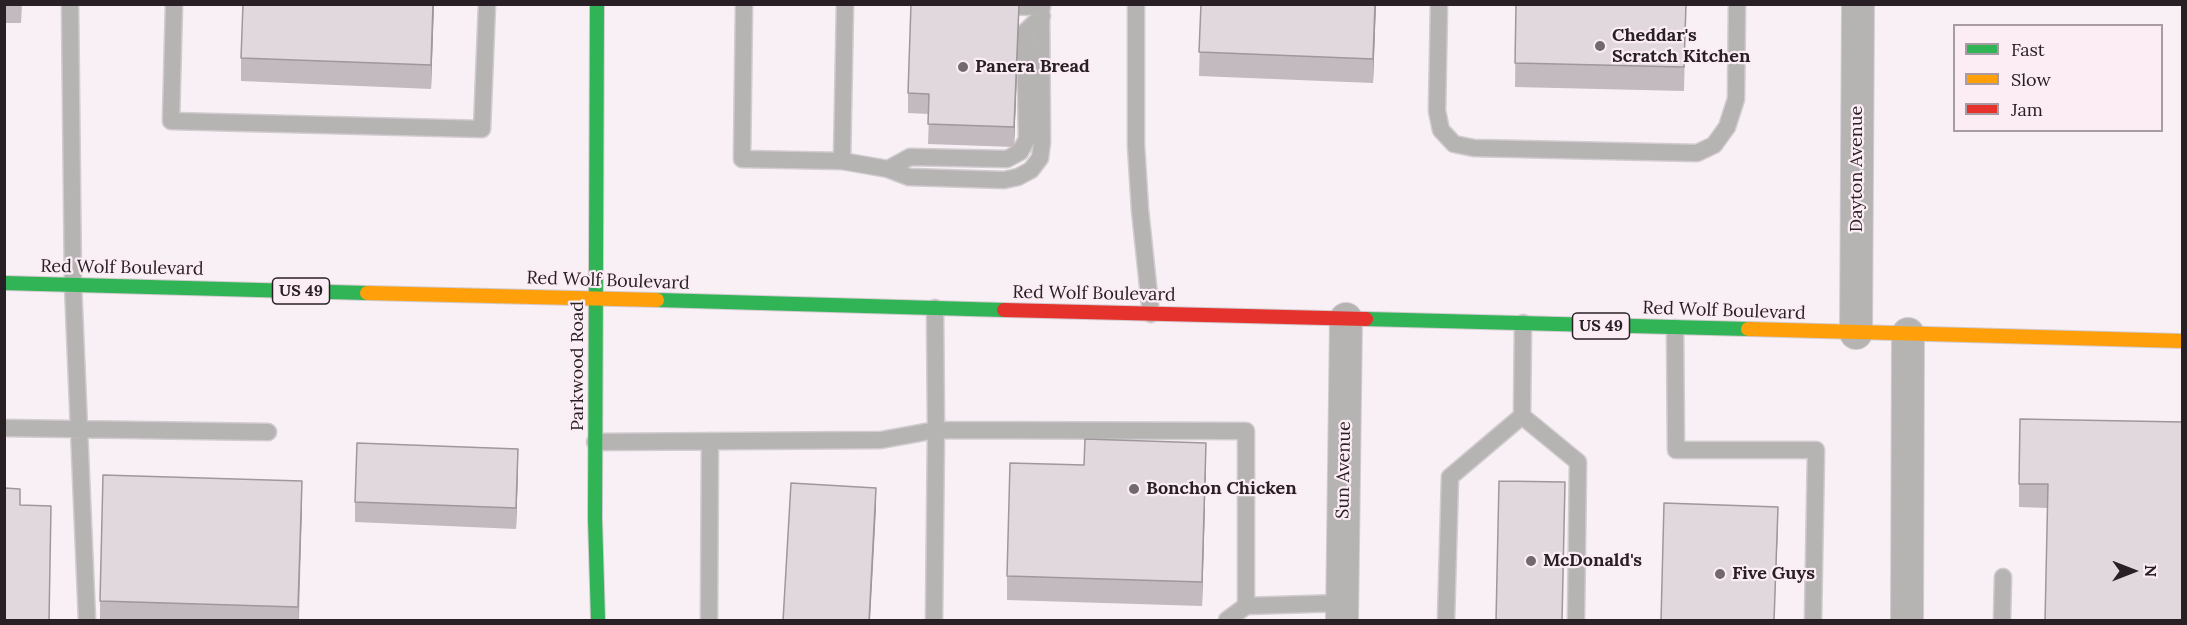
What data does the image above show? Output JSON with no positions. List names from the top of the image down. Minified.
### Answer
{"streets":{"main road":["Red Wolf Boulevard","US 49","Parkwood Road"],"street":["Dayton Avenue","Sun Avenue"]},"crossings":[["Dayton Avenue","Red Wolf Boulevard"],["Red Wolf Boulevard","Parkwood Road"],["Red Wolf Boulevard","Sun Avenue"]],"places":["Cheddar's Scratch Kitchen","Panera Bread","Bonchon Chicken","McDonald's","Five Guys"],"legend":["Fast","Slow","Jam"],"north":"right"}
